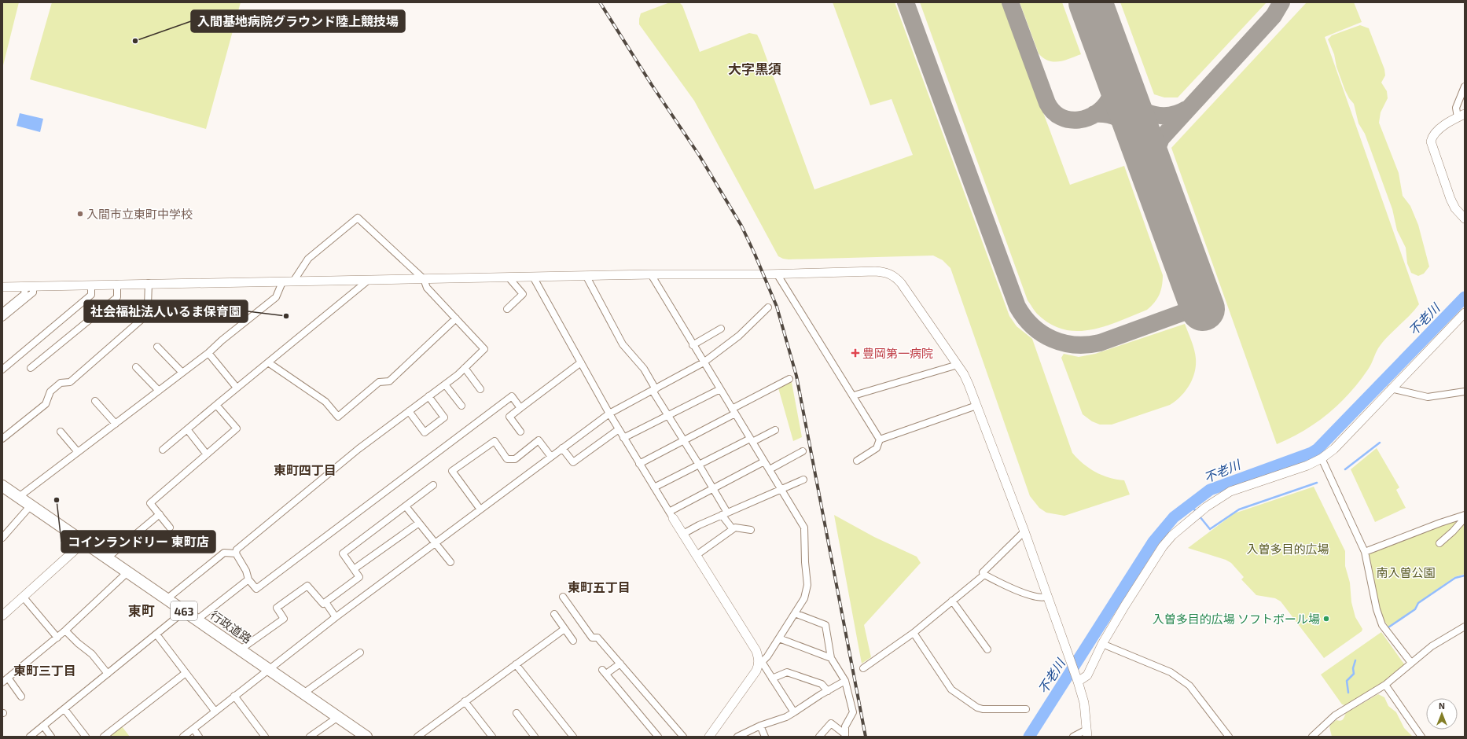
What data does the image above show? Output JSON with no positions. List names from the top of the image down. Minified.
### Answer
{"streets":{"highway":["463","行政道路"]},"districts":["大字黒須","東町四丁目","東町五丁目","東町","東町三丁目"],"water":["不老川"],"parks":["入曽多目的広場","南入曽公園"],"places":{"other":["入間基地病院グラウンド陸上競技場","入間市立東町中学校","社会福祉法人いるま保育園","コインランドリー 東町店","入曽多目的広場 ソフトボール場"],"health":["豊岡第一病院"]},"north":"top"}
